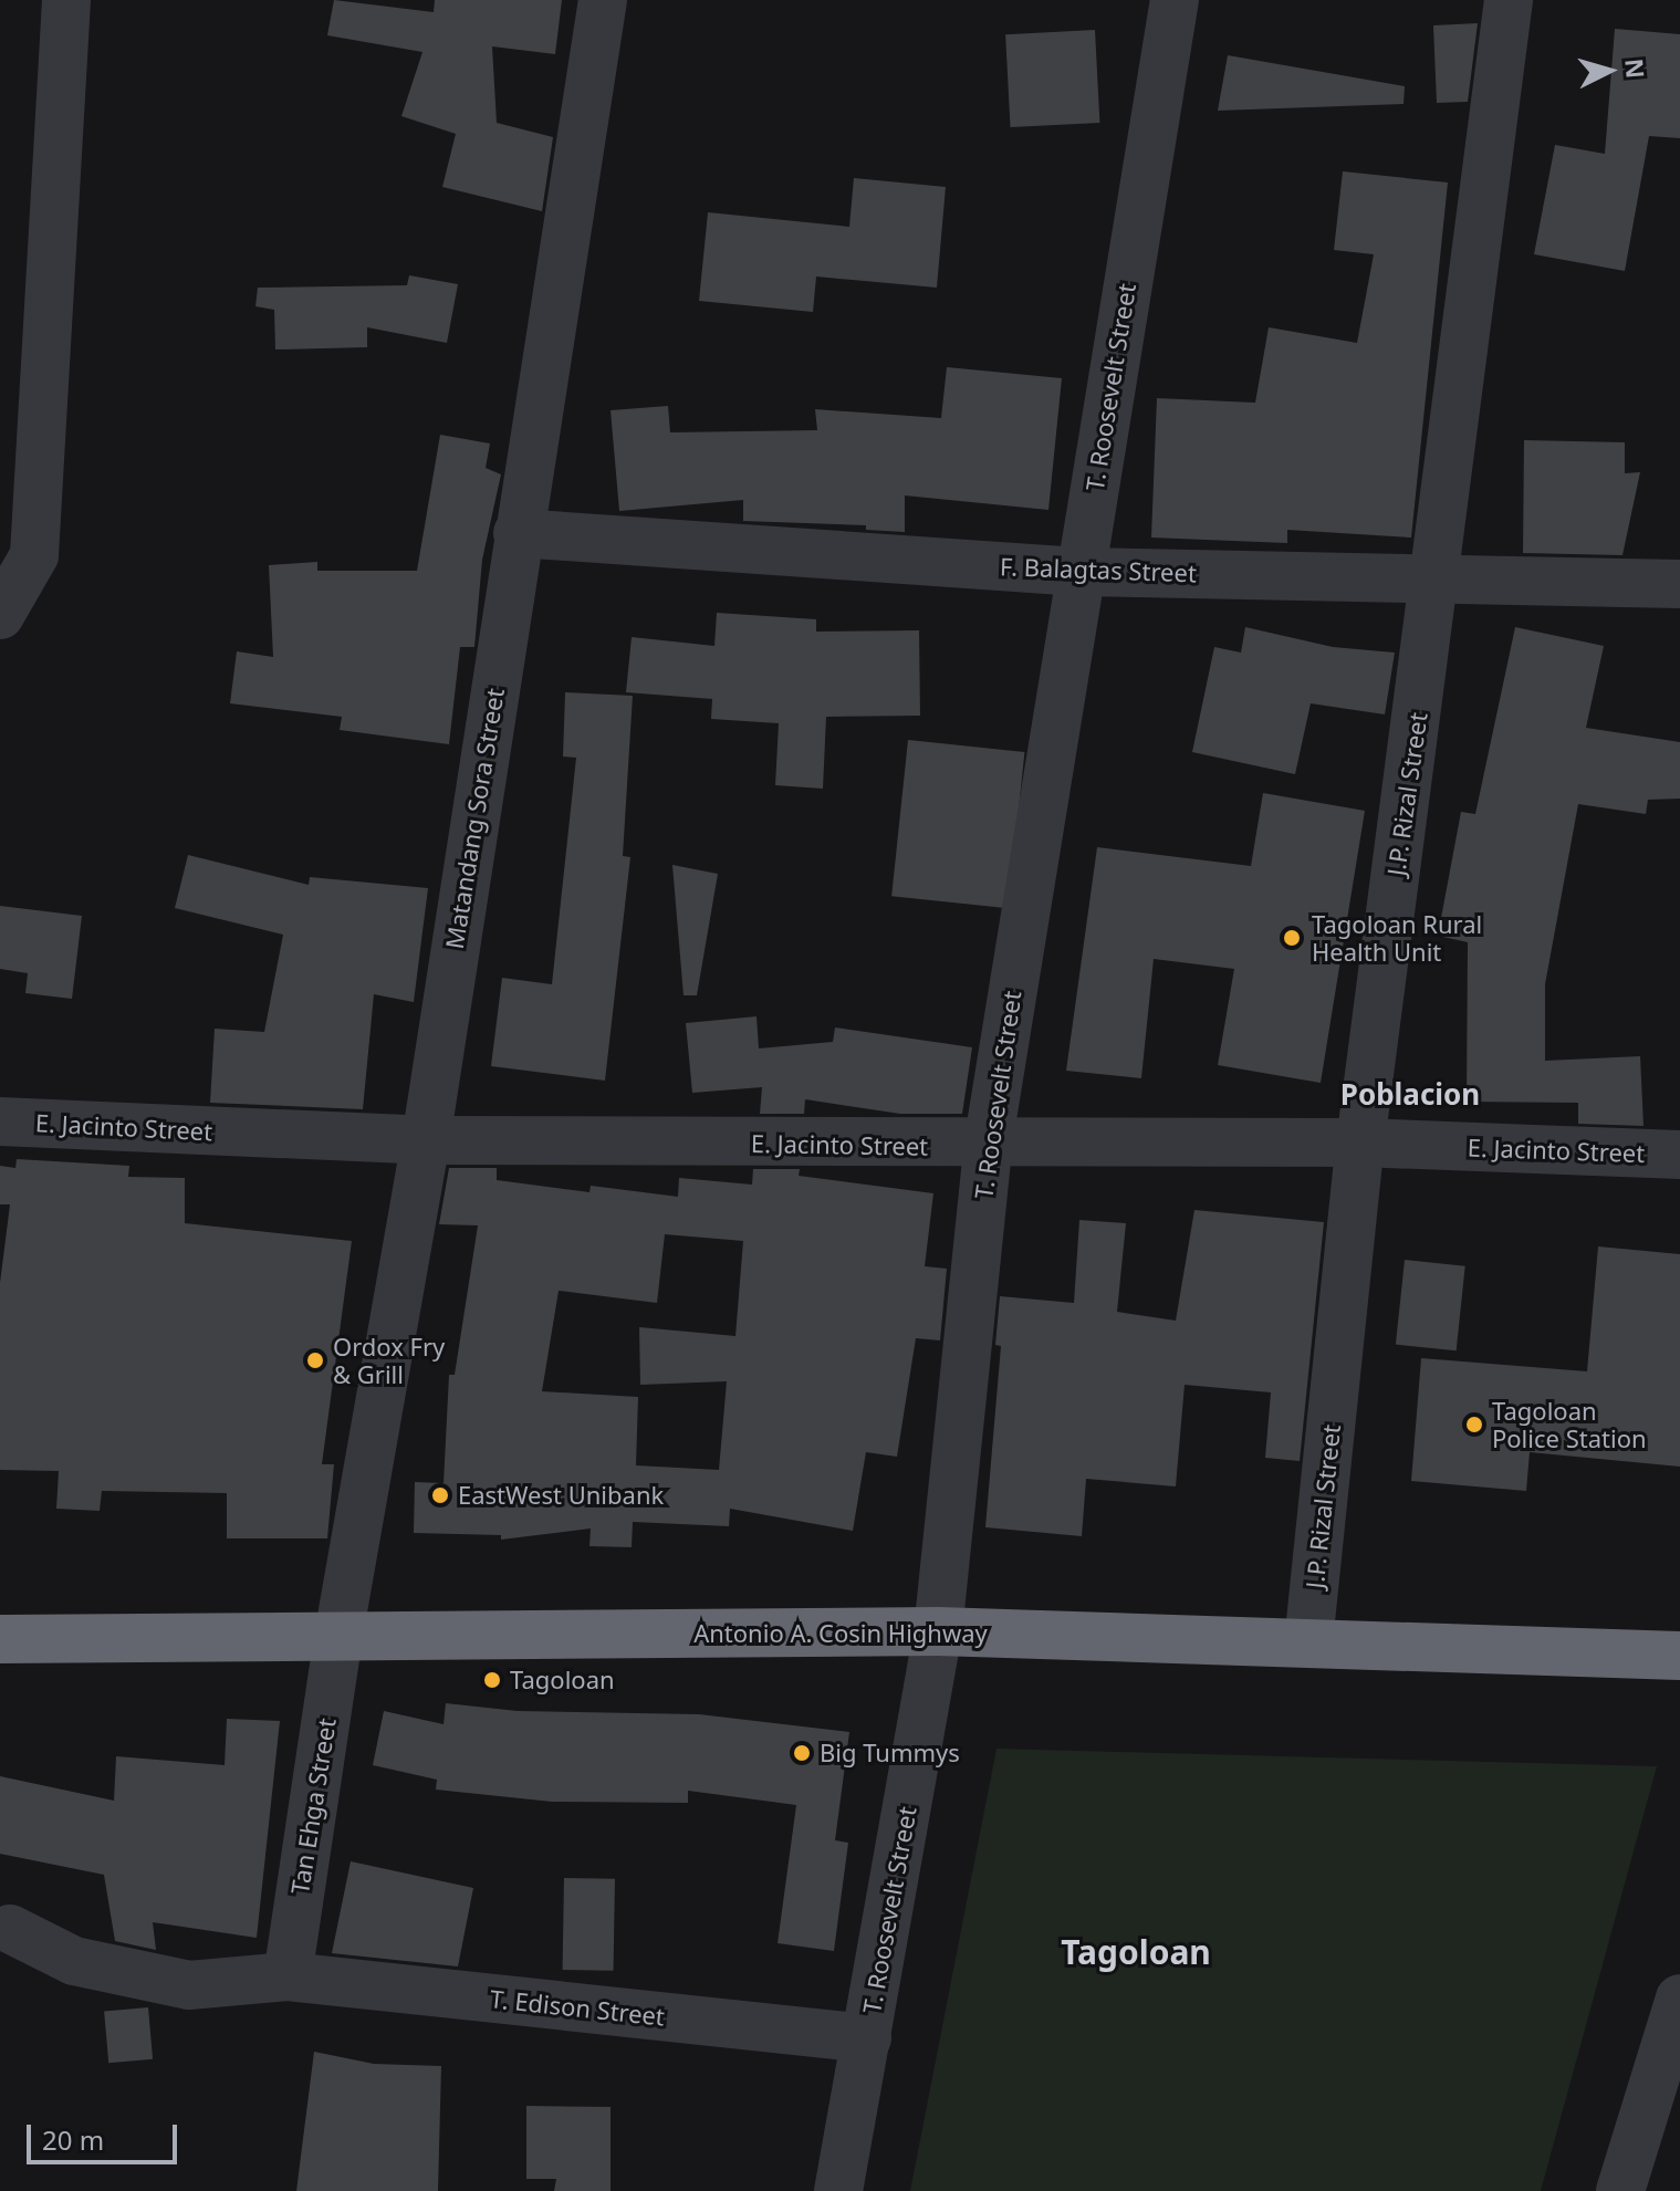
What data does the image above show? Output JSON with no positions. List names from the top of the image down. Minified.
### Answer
{"streets":{"highway":["Antonio A. Cosin Highway"],"street":["T. Roosevelt Street","F. Balagtas Street","J.P. Rizal Street","Matandang Sora Street","E. Jacinto Street","Tan Ehga Street","T. Edison Street"]},"crossings":[["T. Roosevelt Street","F. Balagtas Street"],["T. Roosevelt Street","E. Jacinto Street"],["T. Roosevelt Street","Antonio A. Cosin Highway"],["T. Roosevelt Street","T. Edison Street"],["F. Balagtas Street","J.P. Rizal Street"],["F. Balagtas Street","Matandang Sora Street"],["J.P. Rizal Street","E. Jacinto Street"],["J.P. Rizal Street","Antonio A. Cosin Highway"],["Matandang Sora Street","E. Jacinto Street"],["Matandang Sora Street","Antonio A. Cosin Highway"],["Matandang Sora Street","Tan Ehga Street"],["Antonio A. Cosin Highway","Tan Ehga Street"],["Tan Ehga Street","T. Edison Street"]],"districts":["Poblacion","Tagoloan"],"places":["Tagoloan Rural Health Unit","Ordox Fry & Grill","Tagoloan Police Station","EastWest Unibank","Tagoloan","Big Tummys"],"scale_bar":"20 m","north":"right"}
